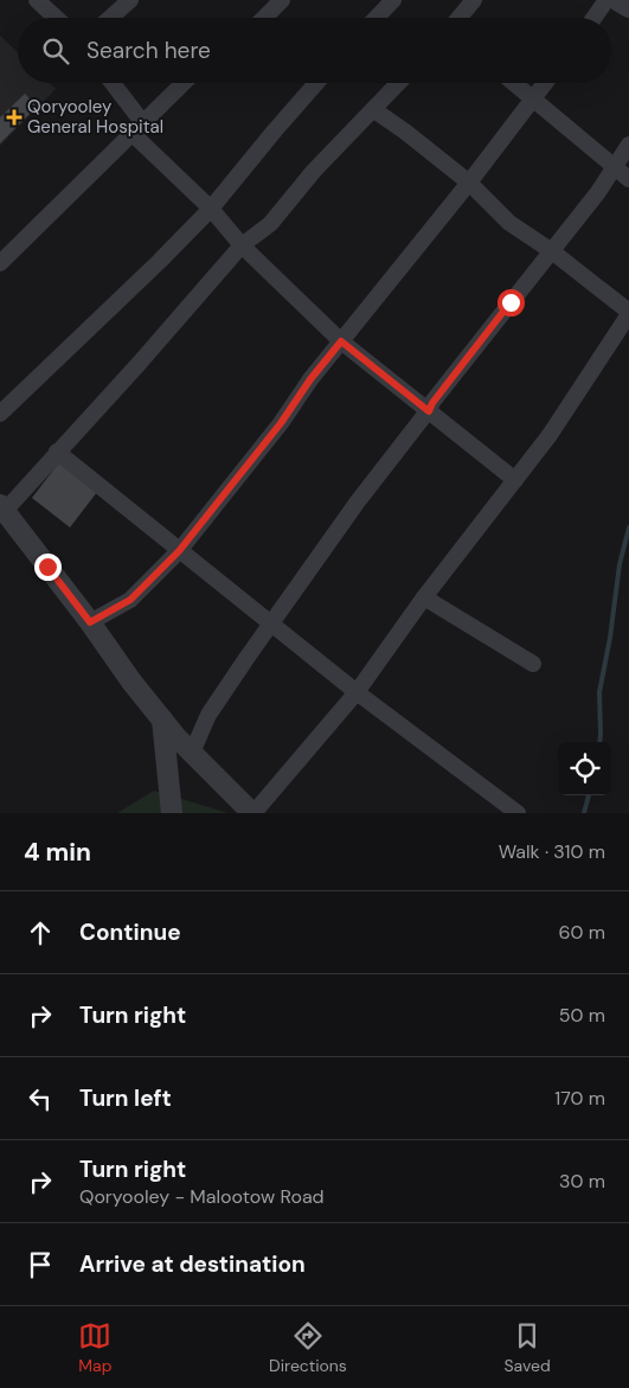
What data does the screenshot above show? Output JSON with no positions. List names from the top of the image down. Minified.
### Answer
{"places":{"health":["Qoryooley General Hospital"]},"page":{"search":"Search here","heading":["4 min","Walk · 310 m"],"list":[["Continue","60 m"],["Turn right","50 m"],["Turn left","170 m"],["Turn right","Qoryooley - Malootow Road","30 m"],"Arrive at destination"],"nav":["Map","Directions","Saved"]}}
